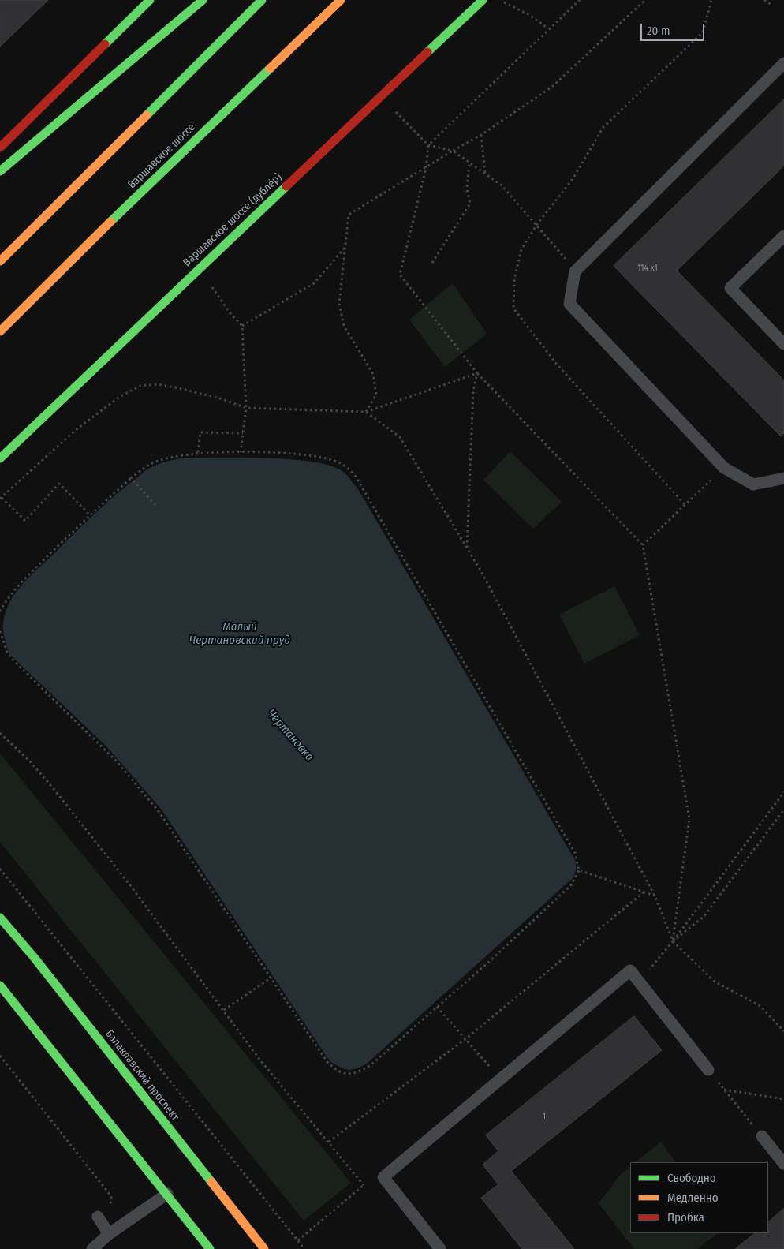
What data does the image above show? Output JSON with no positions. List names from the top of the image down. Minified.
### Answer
{"streets":{"main road":["Варшавское шоссе","Варшавское шоссе (дублёр)","Балаклавский проспект"]},"water":["Малый Чертановский пруд","Чертановка"],"house_numbers":["114 к1","1"],"legend":["Свободно","Медленно","Пробка"],"scale_bar":"20 m"}
